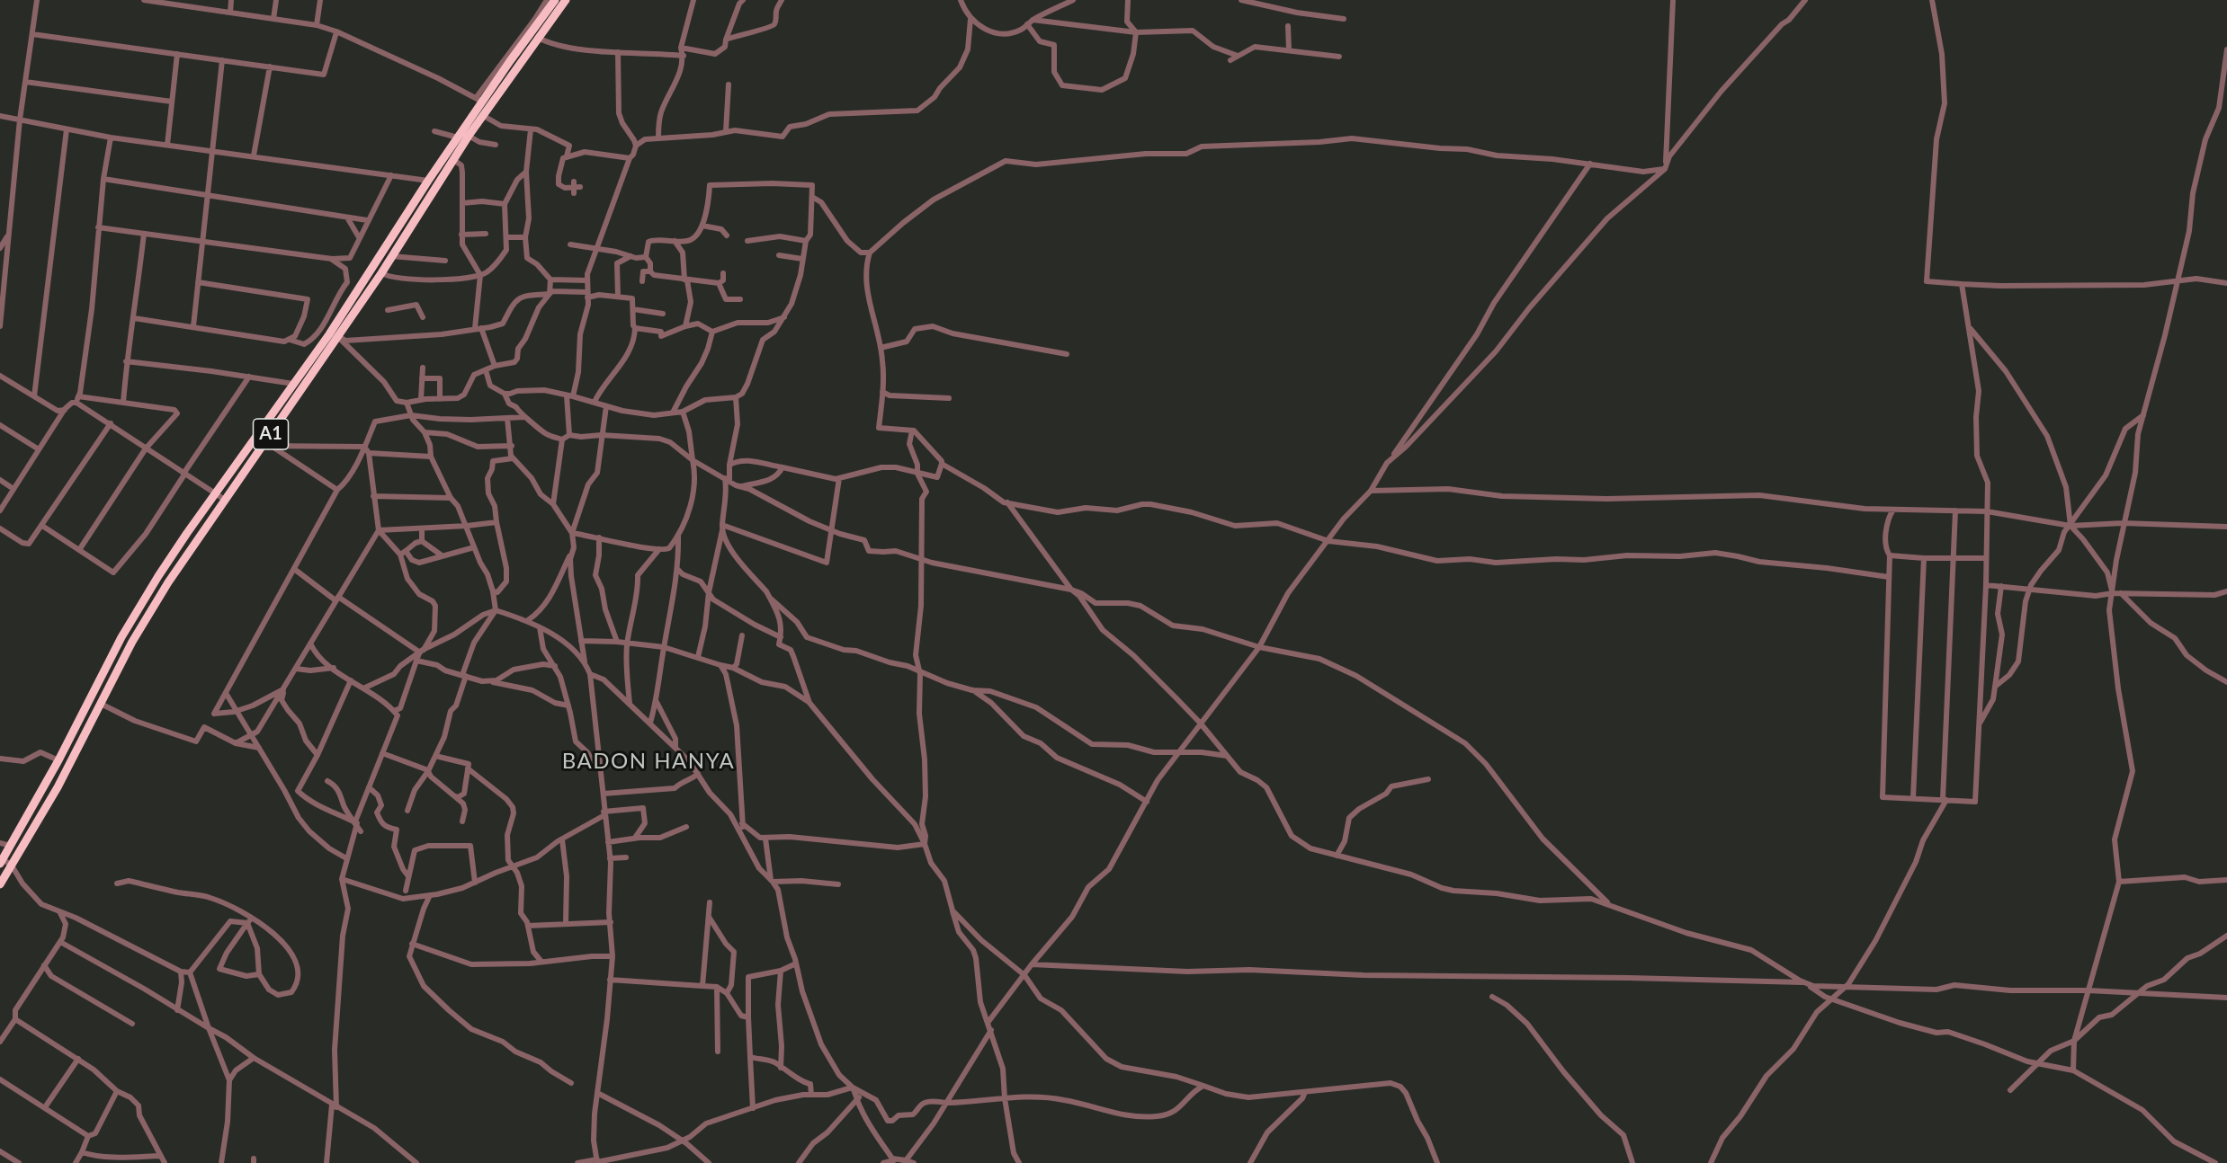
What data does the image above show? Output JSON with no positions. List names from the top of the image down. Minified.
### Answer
{"streets":{"highway":["A1"]},"districts":["BADON HANYA"]}
